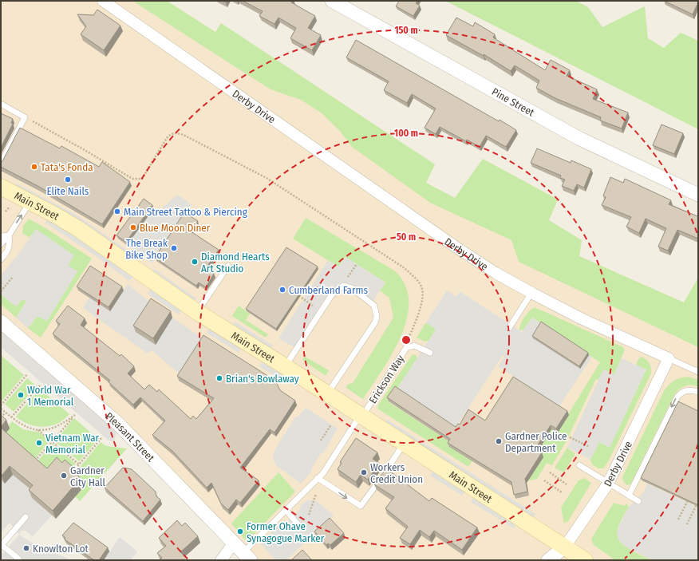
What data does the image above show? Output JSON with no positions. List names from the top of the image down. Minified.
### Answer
{"streets":{"main road":["Main Street"],"street":["Pine Street","Derby Drive","Pleasant Street"],"lane":["Erickson Way"]},"crossings":[["Derby Drive","Main Street"],["Main Street","Erickson Way"],["Erickson Way","Pleasant Street"]],"places":["Tata's Fonda","Elite Nails","Main Street Tattoo & Piercing","Blue Moon Diner","The Break Bike Shop","Diamond Hearts Art Studio","Cumberland Farms","Brian's Bowlaway","World War 1 Memorial","Gardner Police Department","Vietnam War Memorial","Workers Credit Union","Gardner City Hall","Former Ohave Synagogue Marker","Knowlton Lot"],"rings":["150 m","100 m","50 m"]}
